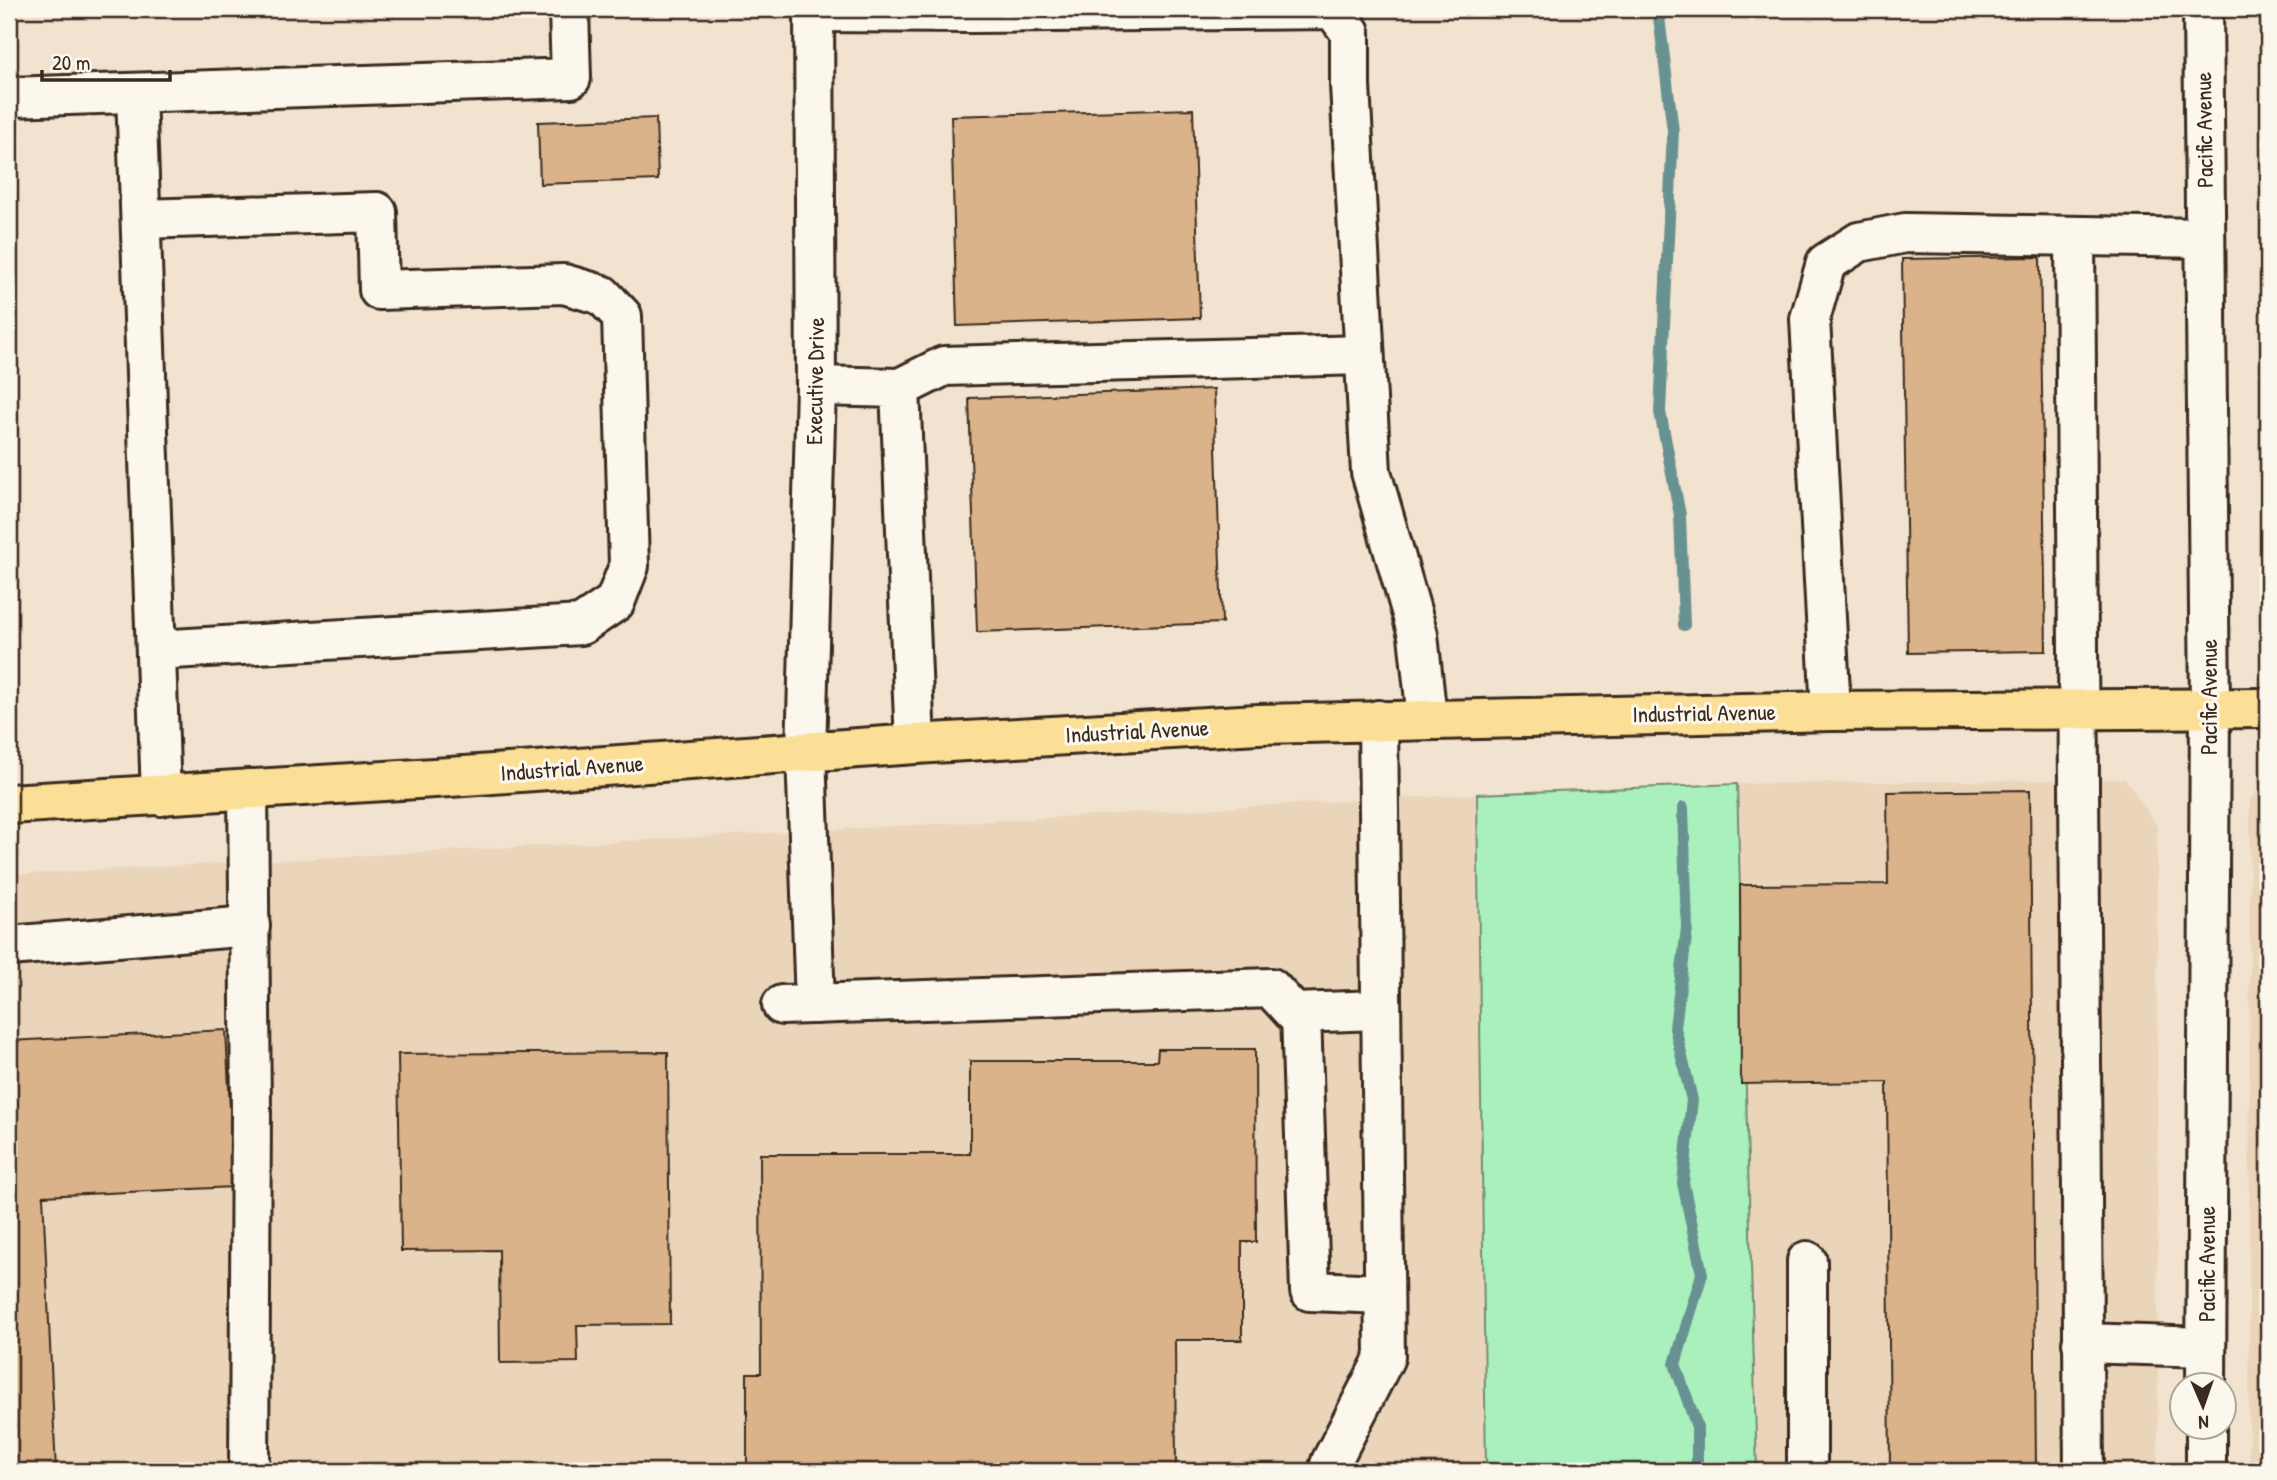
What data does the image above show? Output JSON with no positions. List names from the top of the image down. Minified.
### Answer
{"streets":{"main road":["Industrial Avenue"],"street":["Pacific Avenue","Executive Drive"]},"crossings":[["Pacific Avenue","Industrial Avenue"],["Executive Drive","Industrial Avenue"]],"scale_bar":"20 m","north":"bottom"}
